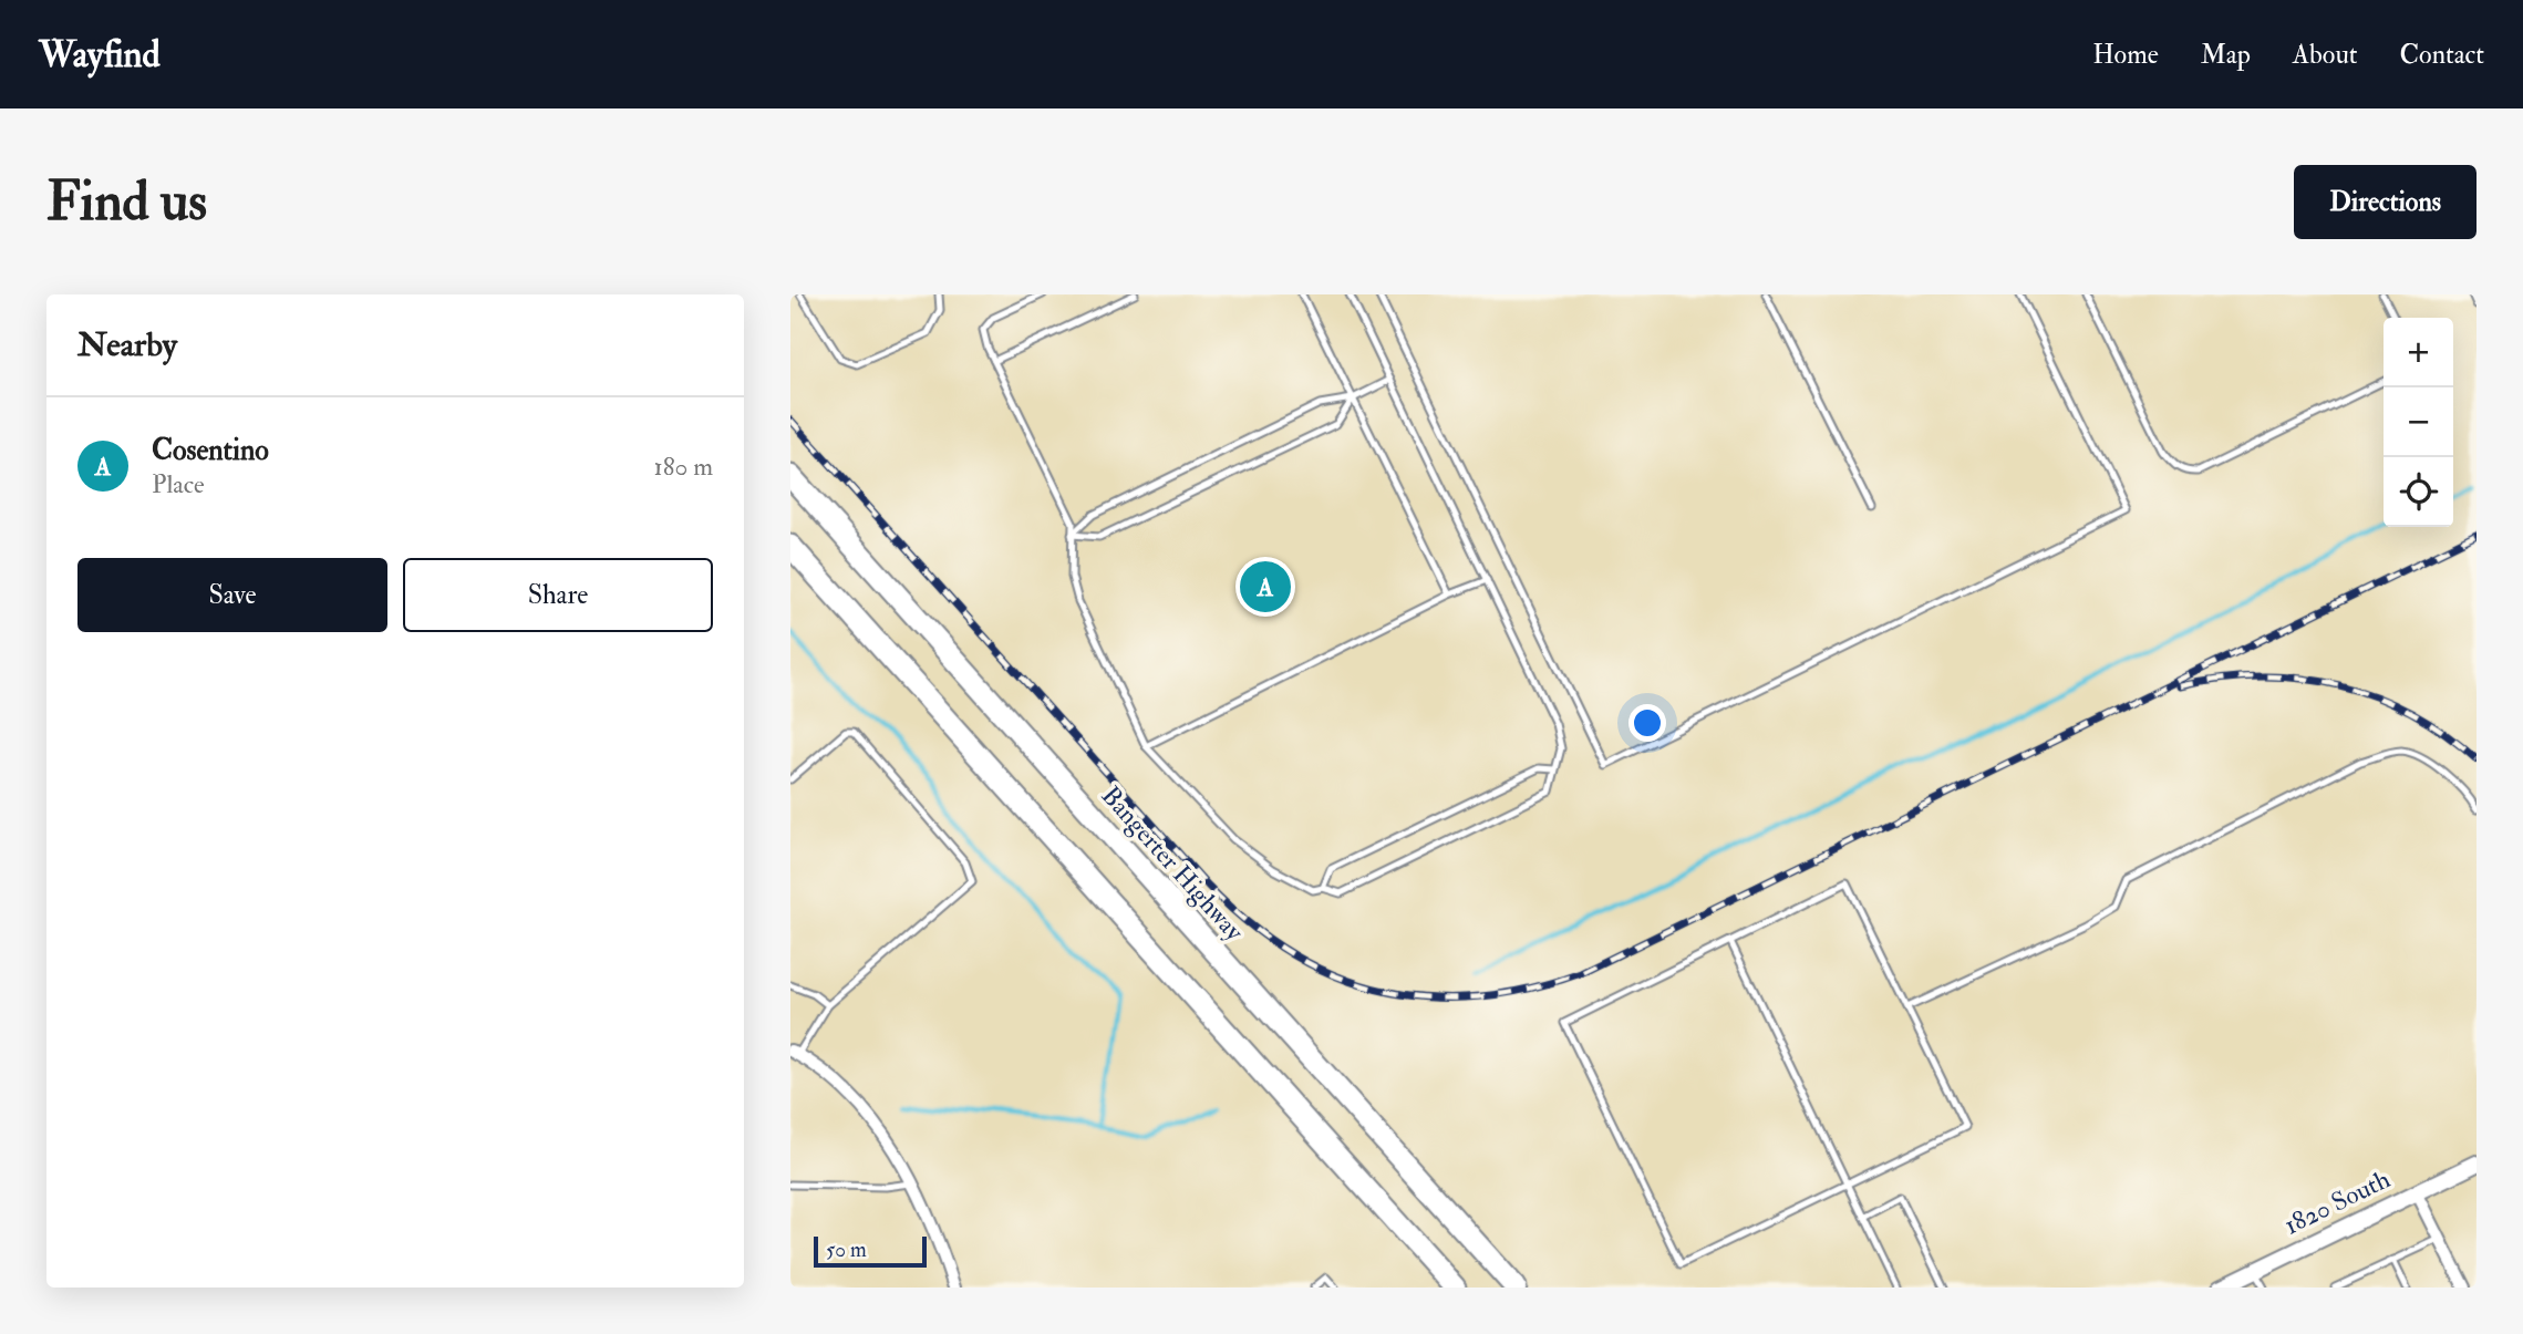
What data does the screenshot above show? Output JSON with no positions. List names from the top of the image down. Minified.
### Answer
{"streets":{"highway":["Bangerter Highway"],"street":["1820 South"]},"scale_bar":"50 m","page":{"header":"Wayfind","nav":["Home","Map","About","Contact"],"buttons":["Directions",["Save","Share"]],"title":"Find us","heading":"Nearby","map_buttons":["+","−"],"list":[{"mark":"A","name":"Cosentino","note":"Place","value":"180 m"}],"pins":"A","scale":"50 m"}}
